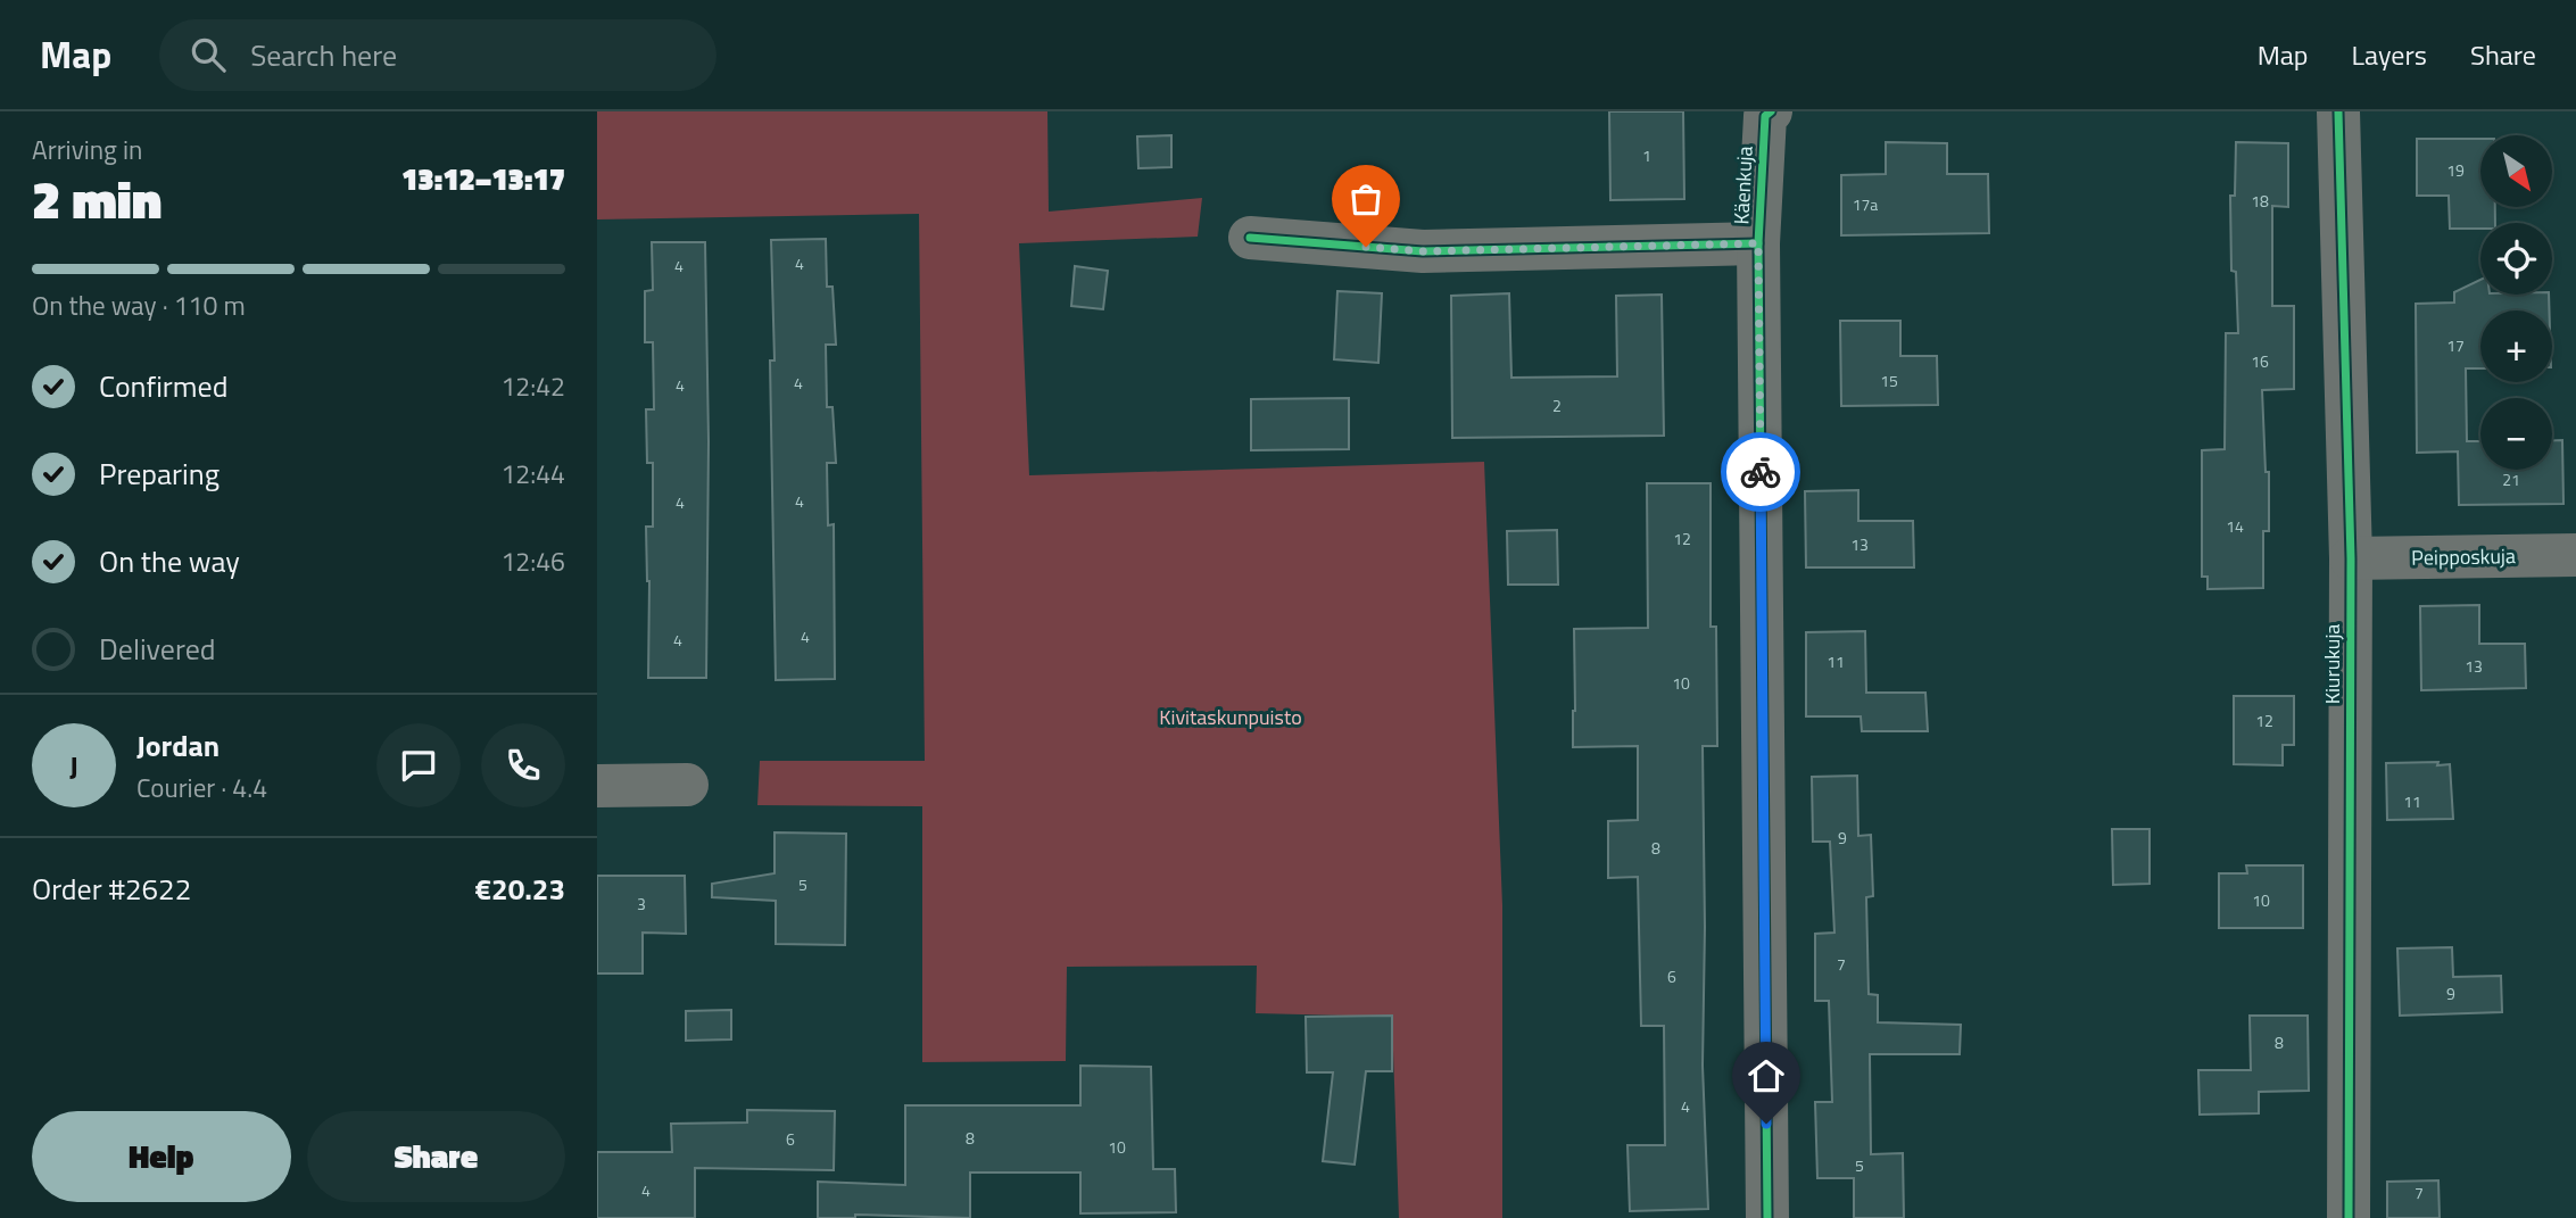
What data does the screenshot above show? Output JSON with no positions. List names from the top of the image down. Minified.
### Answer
{"streets":{"street":["Käenkuja","Peipposkuja","Kiurukuja"]},"crossings":[["Peipposkuja","Kiurukuja"]],"parks":["Kivitaskunpuisto"],"house_numbers":["1","19","18","17a","4","4","17","16","15","4","4","2","21","4","4","14","12","13","4","4","11","13","10","12","11","9","8","5","10","3","7","6","9","8","4","8","6","10","5","4","7"],"north":"bottom right","page":{"header":"Map","search":"Search here","nav":["Map","Layers","Share"],"heading":["2 min","Arriving in","13:12–13:17"],"panel":["Jordan","Courier · 4.4","Order #2622","€20.23"],"map_buttons":["+","−"],"bar":"On the way · 110 m","list":[["Confirmed","12:42"],["Preparing","12:44"],["On the way","12:46"],"Delivered"],"round":"J","buttons":["Help","Share"]}}
